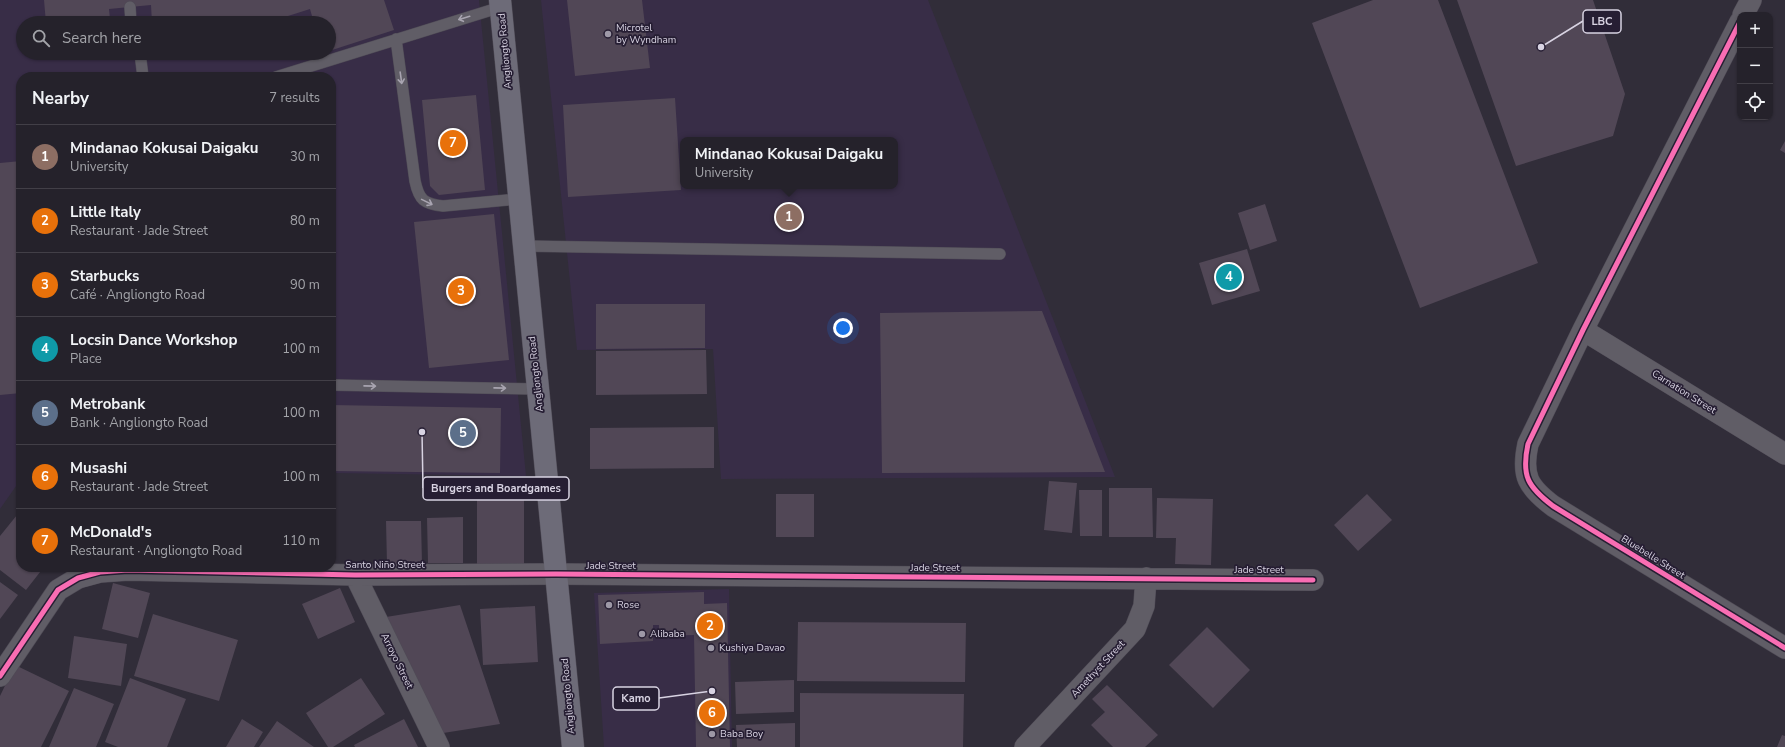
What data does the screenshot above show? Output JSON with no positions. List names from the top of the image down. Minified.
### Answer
{"streets":{"main road":["Angliongto Road"],"street":["Carnation Street","Bluebelle Street","Santo Niño Street","Jade Street","Arroyo Street","Amethyst Street"]},"crossings":[["Angliongto Road","Santo Niño Street"],["Angliongto Road","Jade Street"],["Carnation Street","Bluebelle Street"],["Santo Niño Street","Jade Street"],["Santo Niño Street","Arroyo Street"],["Jade Street","Amethyst Street"]],"places":["Microtel by Wyndham","LBC","Burgers and Boardgames","Rose","Alibaba","Kushiya Davao","Kamo","Baba Boy"],"page":{"map_buttons":["+","−"],"search":"Search here","heading":["Nearby","7 results"],"list":[{"mark":"1","name":"Mindanao Kokusai Daigaku","note":"University","value":"30 m"},{"mark":"2","name":"Little Italy","note":"Restaurant · Jade Street","value":"80 m"},{"mark":"3","name":"Starbucks","note":"Café · Angliongto Road","value":"90 m"},{"mark":"4","name":"Locsin Dance Workshop","note":"Place","value":"100 m"},{"mark":"5","name":"Metrobank","note":"Bank · Angliongto Road","value":"100 m"},{"mark":"6","name":"Musashi","note":"Restaurant · Jade Street","value":"100 m"},{"mark":"7","name":"McDonald's","note":"Restaurant · Angliongto Road","value":"110 m"}],"pins":["7","1","4","3","5","2","6"],"popup":["Mindanao Kokusai Daigaku","University"]}}
